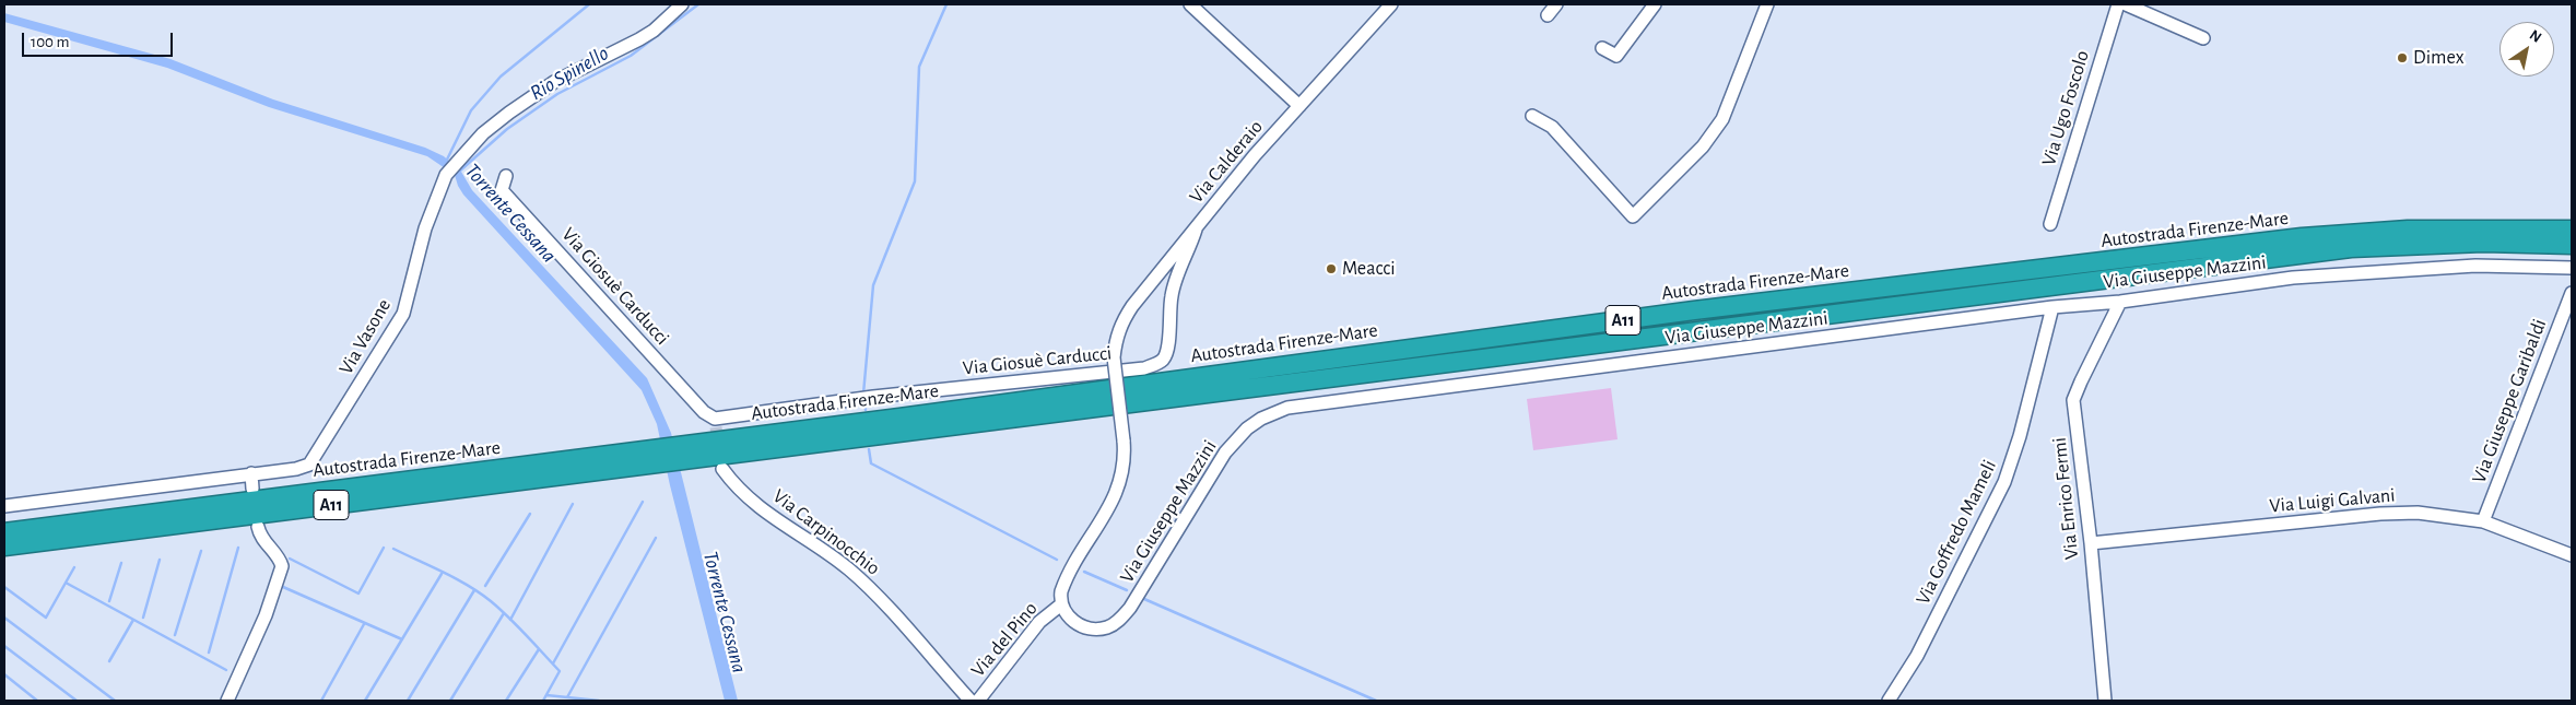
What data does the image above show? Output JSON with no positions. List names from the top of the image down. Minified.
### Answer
{"streets":{"highway":["Autostrada Firenze-Mare","A11"],"street":["Via Ugo Foscolo","Via Calderaio","Via Giuseppe Mazzini","Via Giosuè Carducci","Via Vasone","Via Giuseppe Garibaldi","Via Enrico Fermi","Via Luigi Galvani","Via Carpinocchio","Via Goffredo Mameli","Via del Pino"]},"crossings":[["Via Calderaio","Via Giuseppe Mazzini"],["Via Calderaio","Via Giosuè Carducci"],["Via Calderaio","Via del Pino"],["Via Giuseppe Mazzini","Via Enrico Fermi"],["Via Giuseppe Mazzini","Via Goffredo Mameli"],["Via Giuseppe Mazzini","Via del Pino"],["Via Giuseppe Garibaldi","Via Luigi Galvani"],["Via Enrico Fermi","Via Luigi Galvani"]],"water":["Rio Spinello","Torrente Cessana"],"places":["Dimex","Meacci"],"scale_bar":"100 m","north":"top right"}
